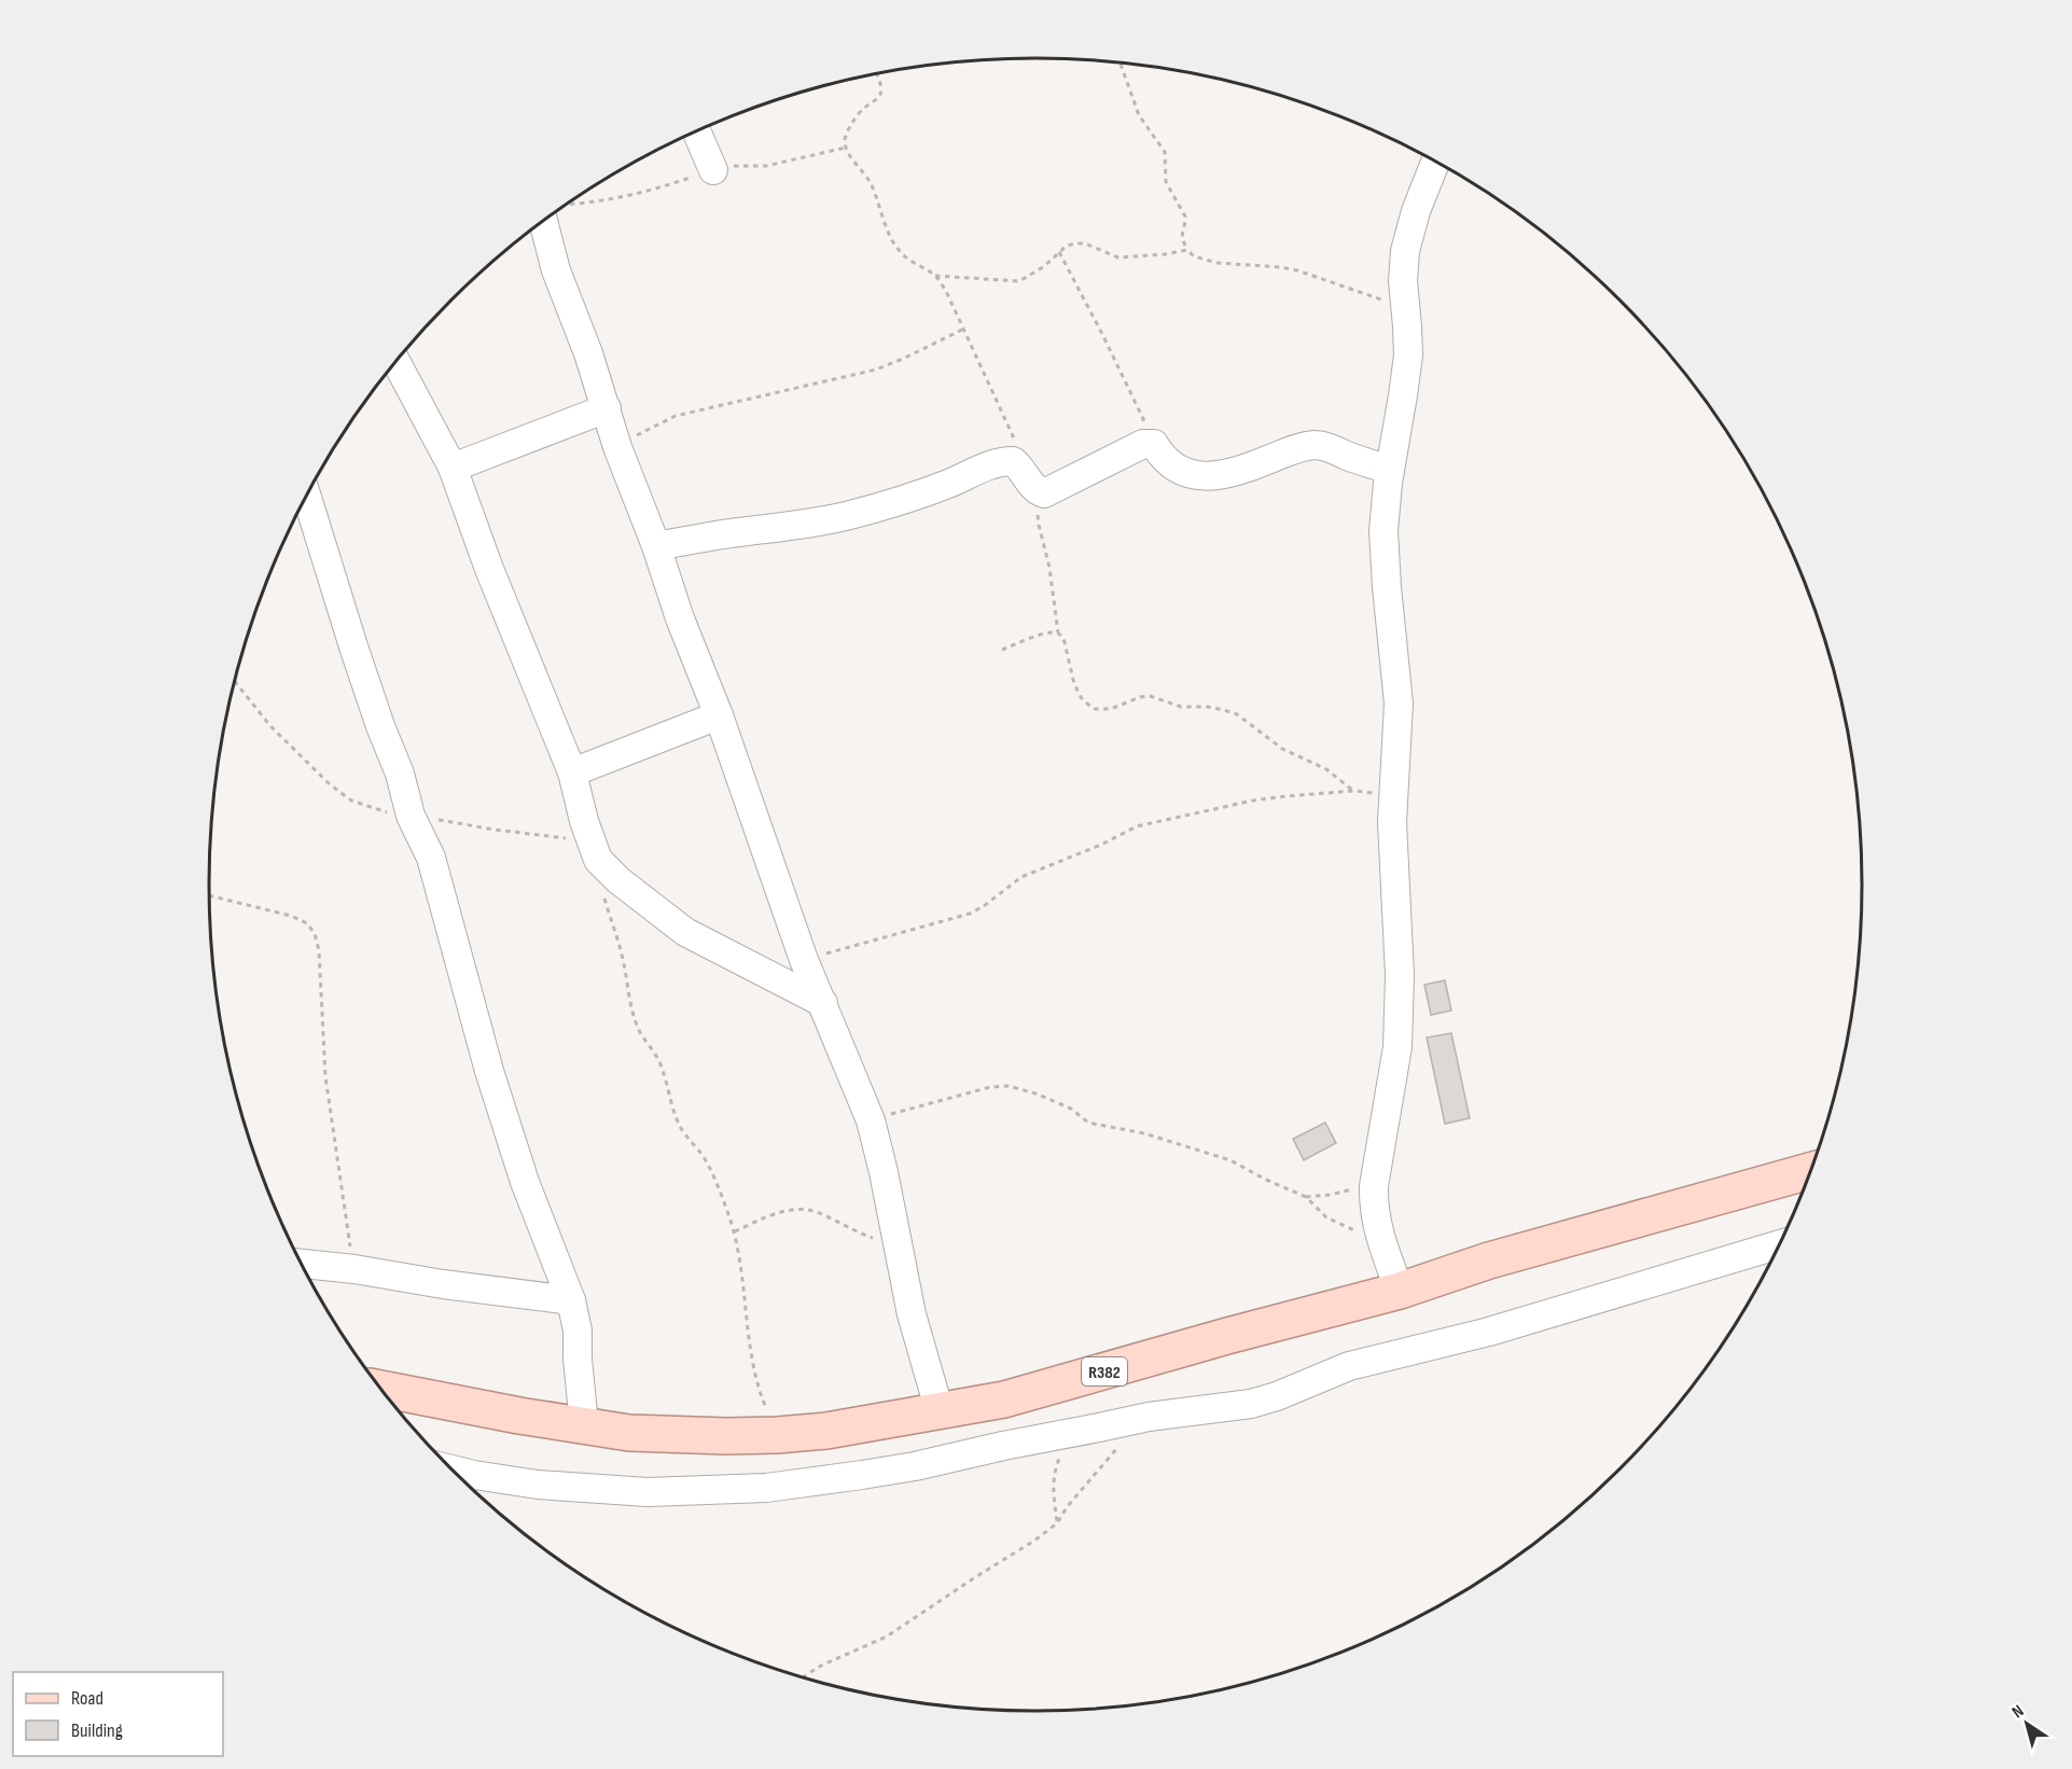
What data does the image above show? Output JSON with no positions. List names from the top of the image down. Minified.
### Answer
{"streets":{"main road":["R382"]},"legend":["Road","Building"],"north":"top left"}
